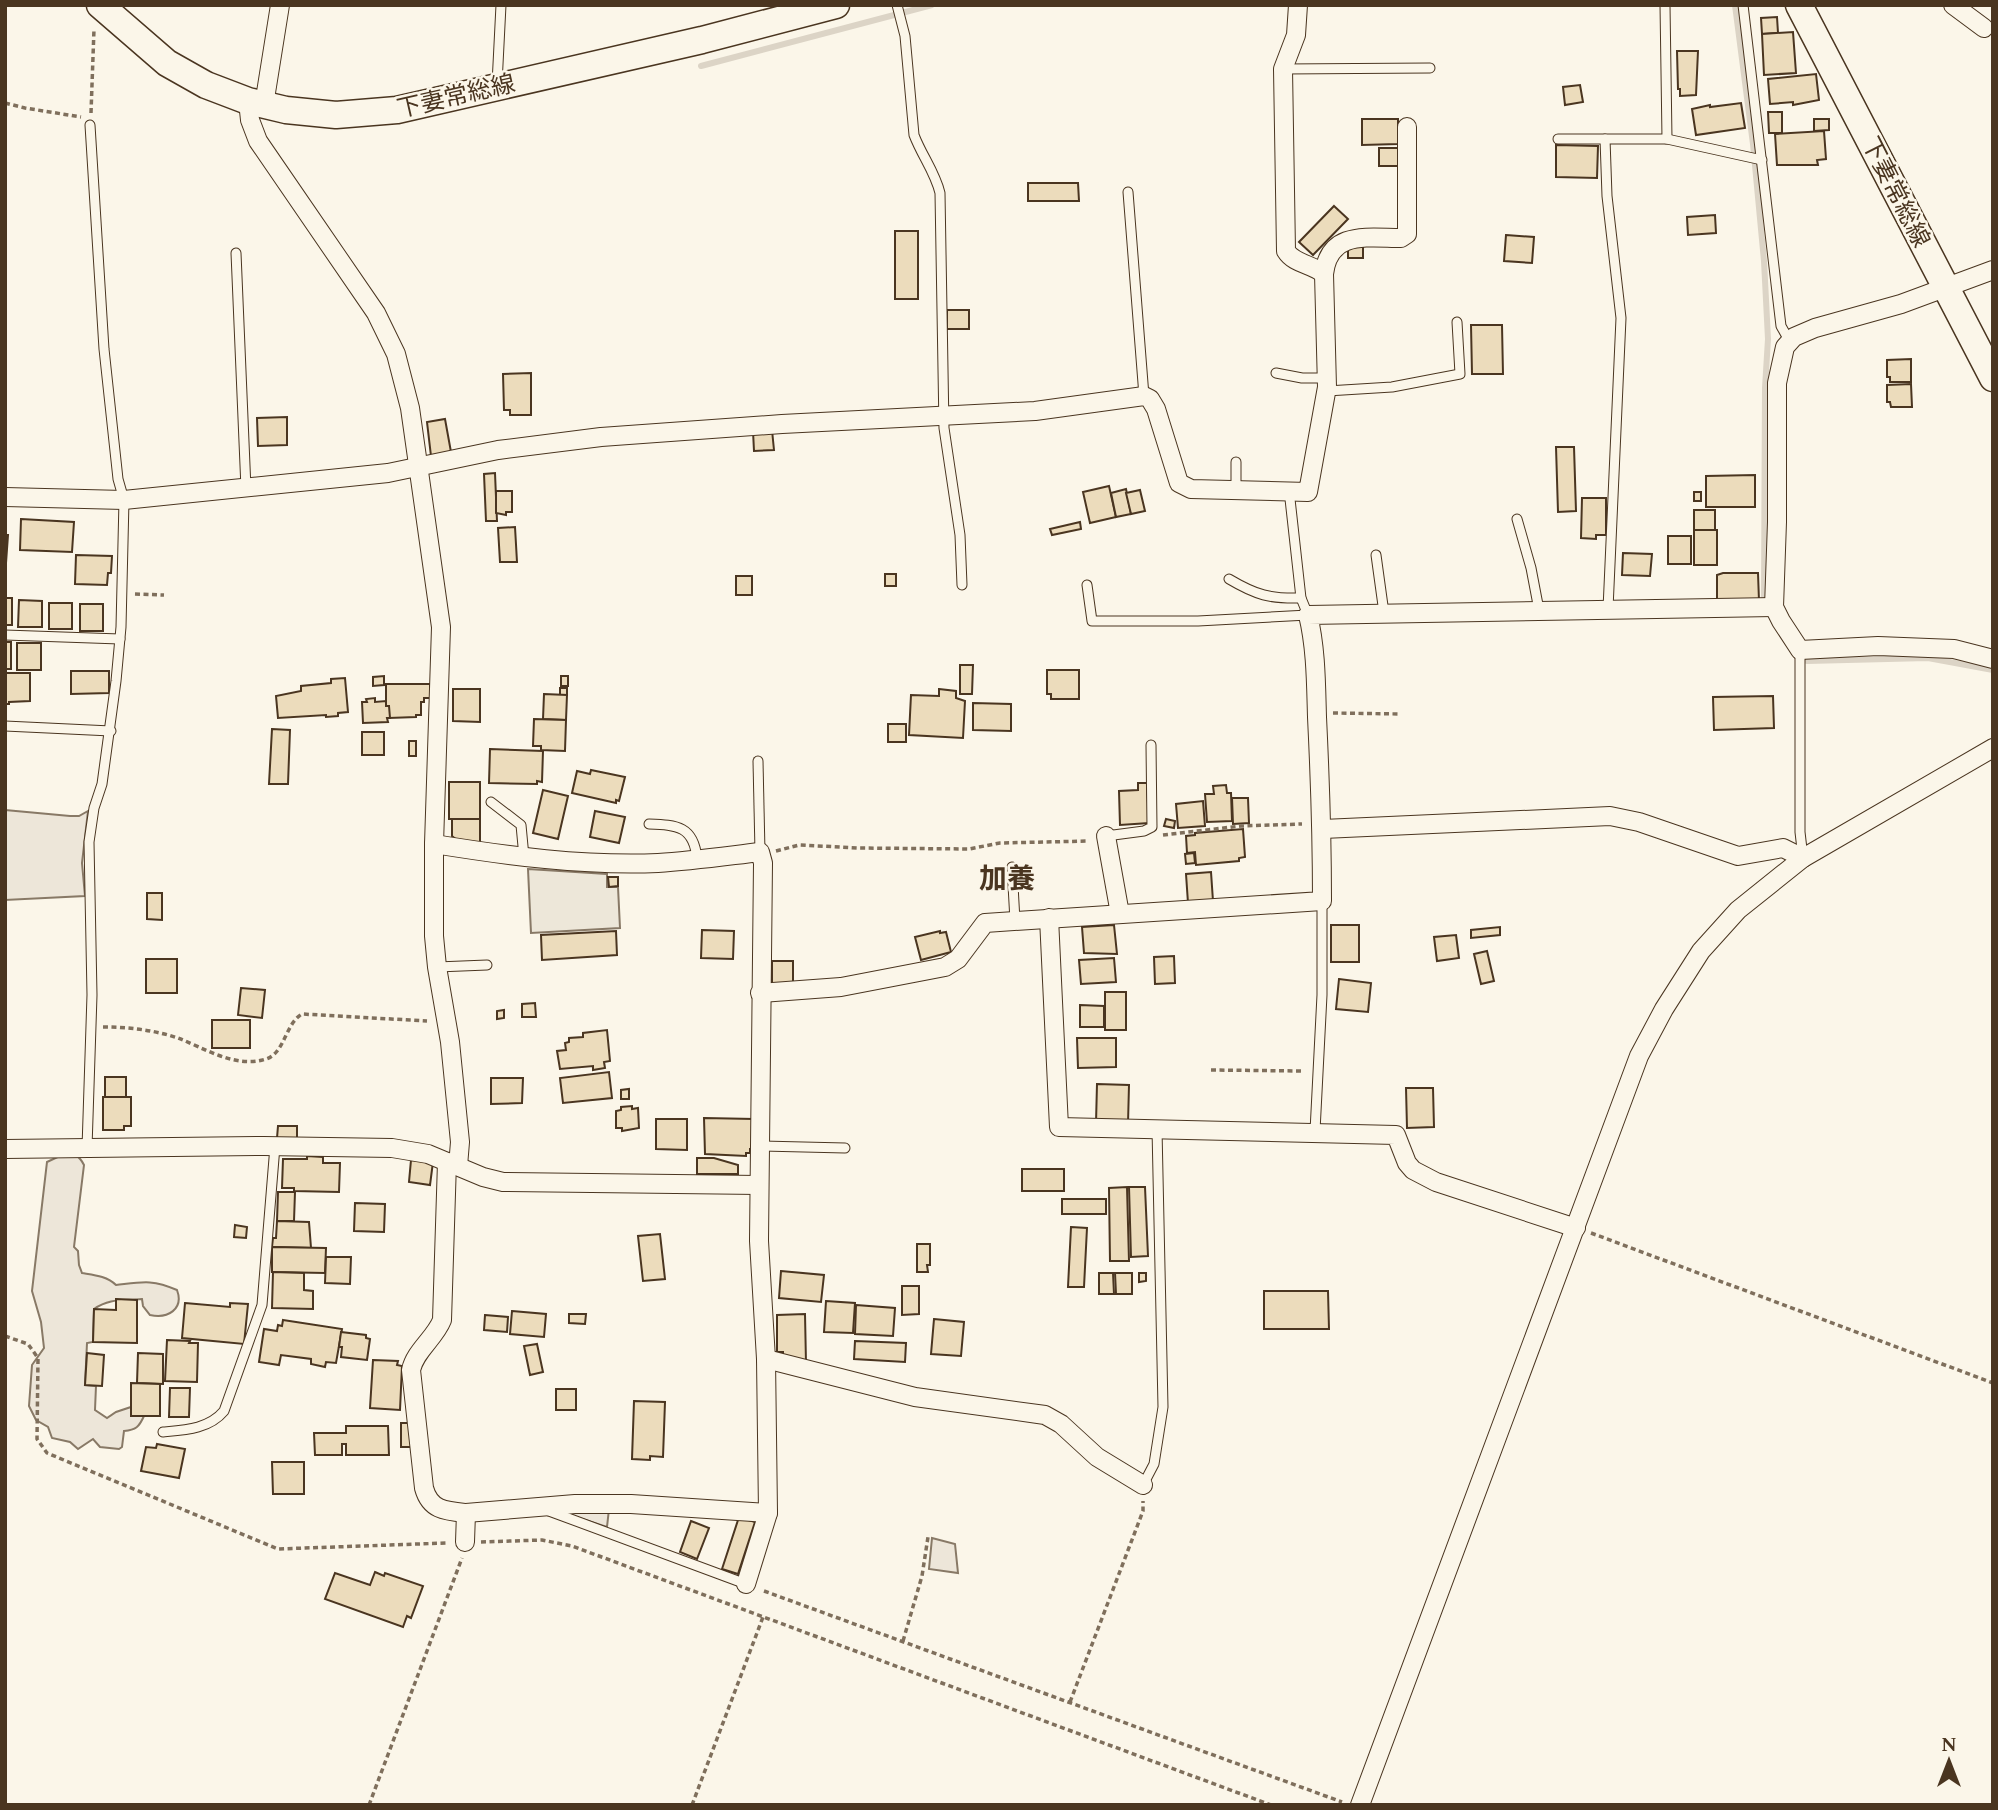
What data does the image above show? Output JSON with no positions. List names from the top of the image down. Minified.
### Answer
{"streets":{"main road":["下妻常総線"]},"districts":["加養"],"north":"top"}
